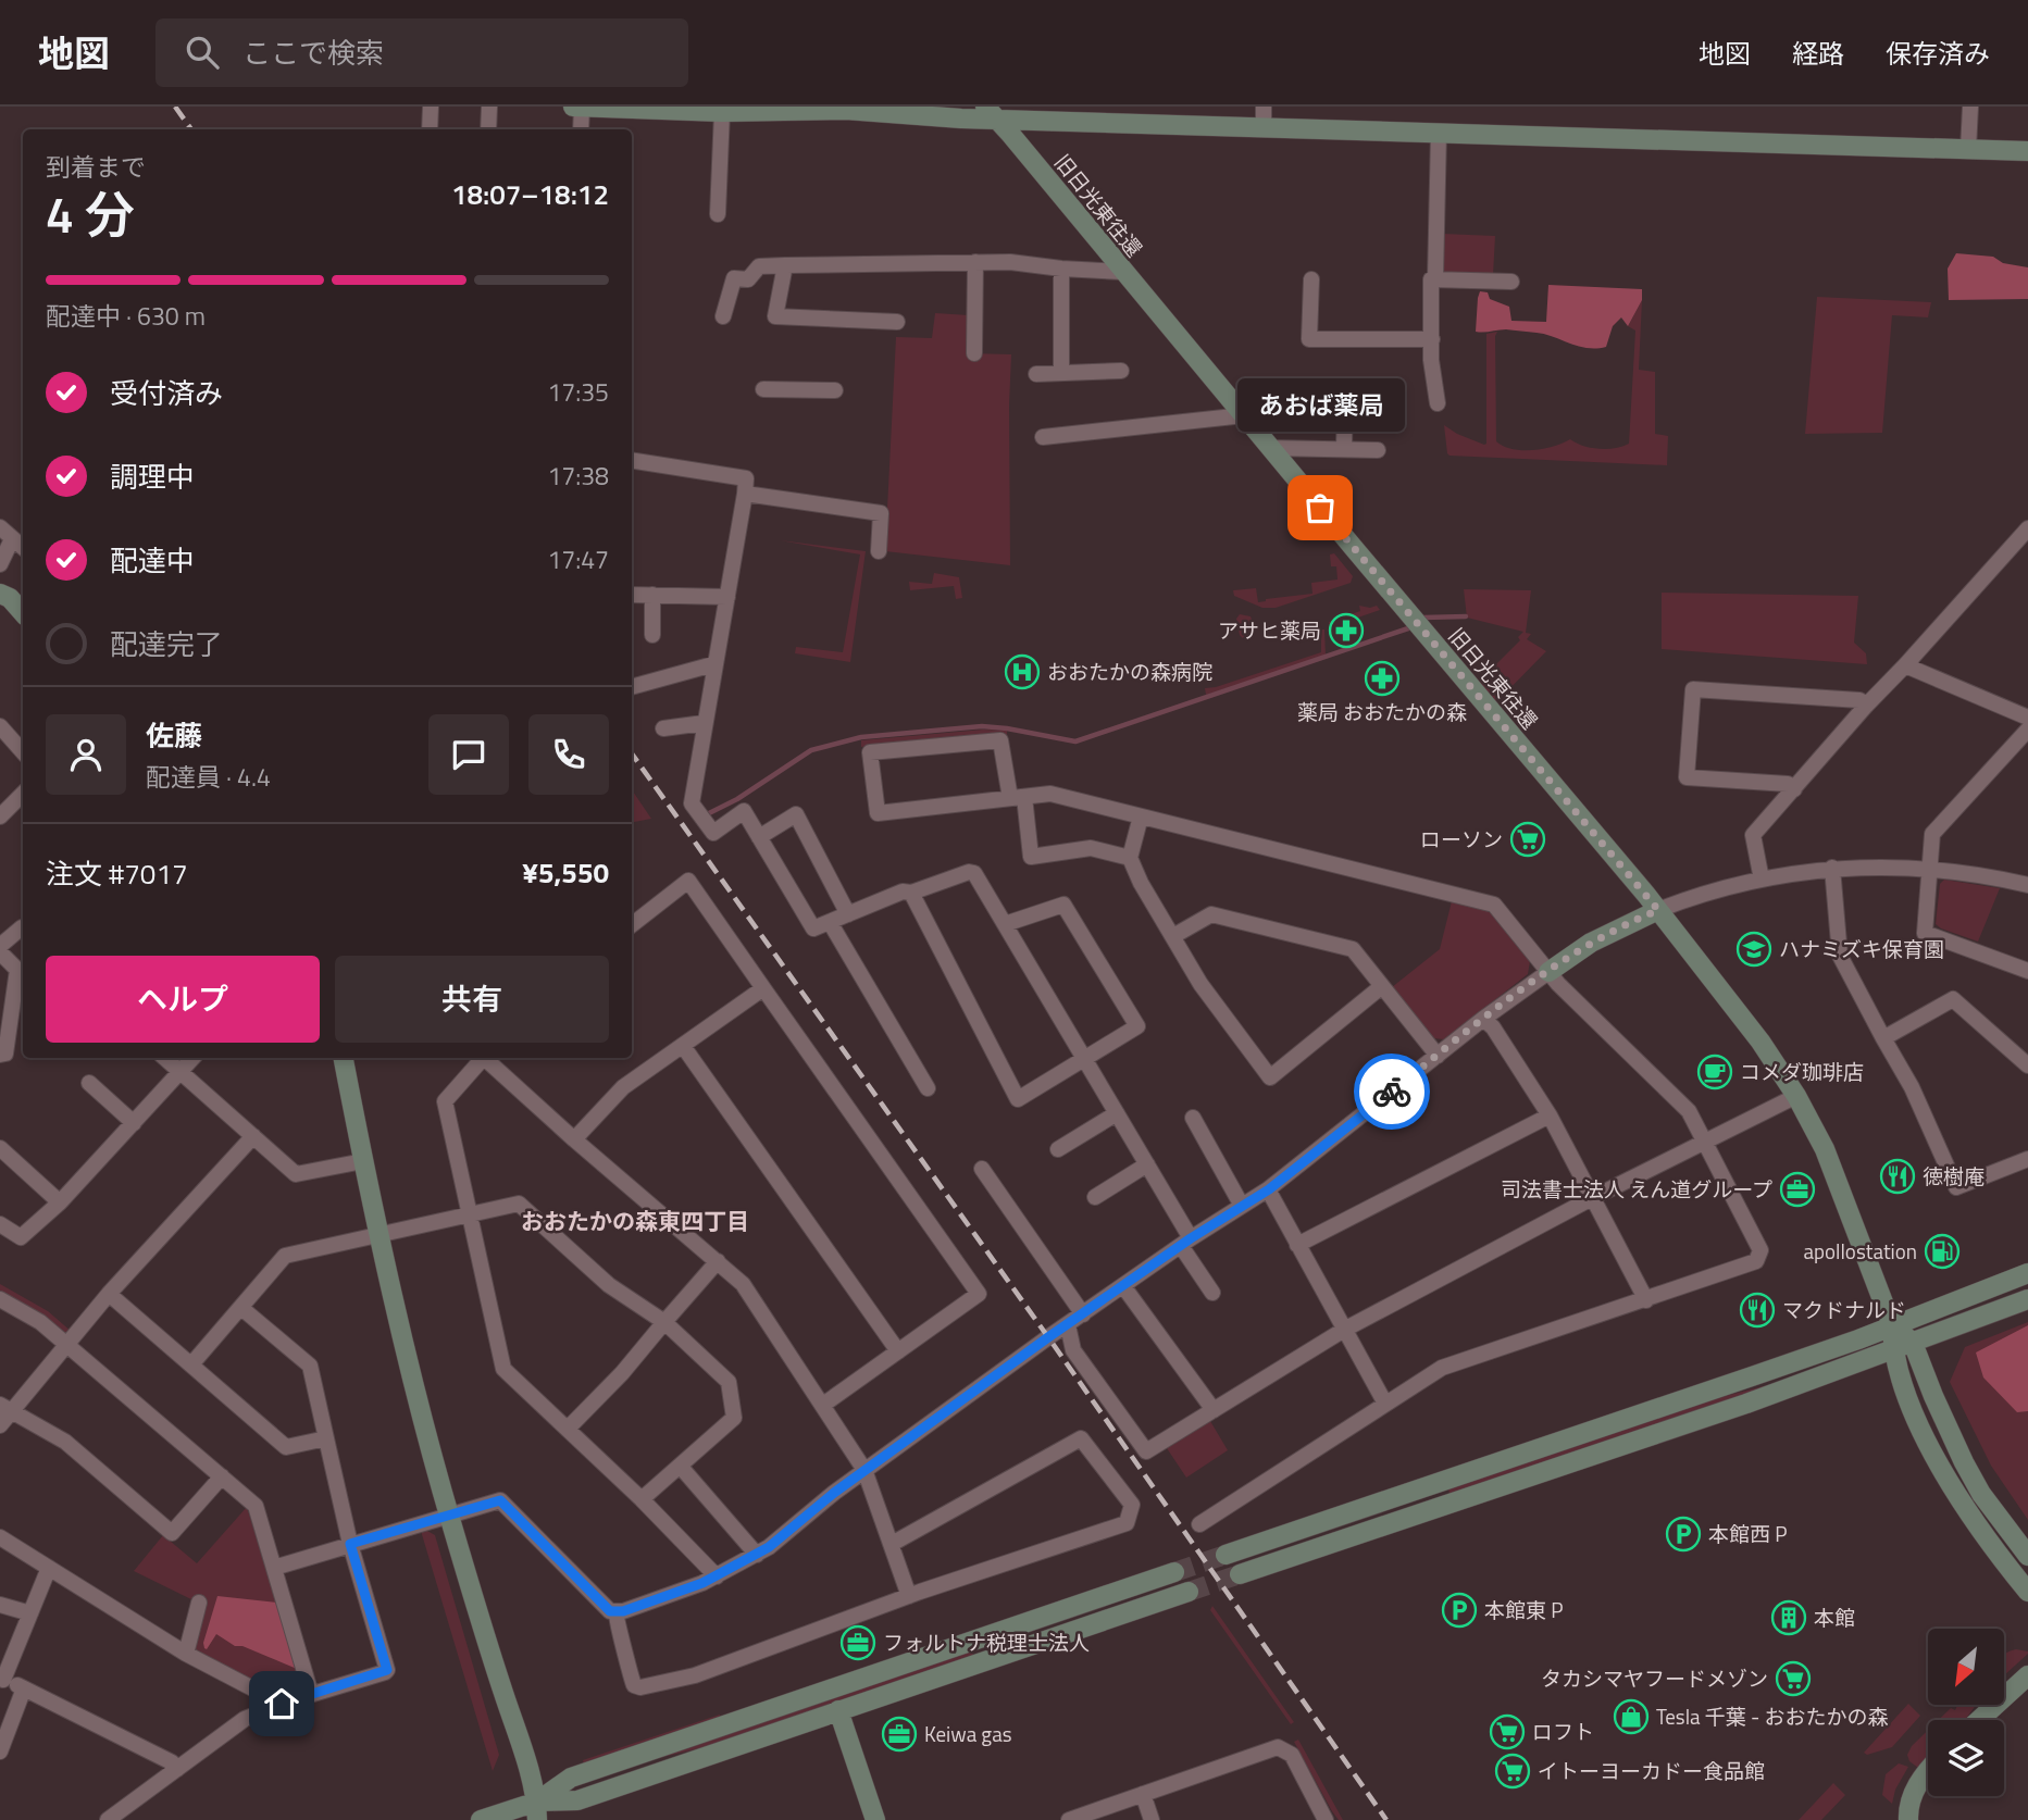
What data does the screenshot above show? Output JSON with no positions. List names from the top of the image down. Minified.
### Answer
{"streets":{"street":["旧日光東往還"]},"districts":["おおたかの森東四丁目"],"places":{"other":["あおば薬局"],"pharmacy":["アサヒ薬局","薬局 おおたかの森"],"hospital":["おおたかの森病院"],"supermarket":["ローソン","タカシマヤフードメゾン","ロフト","イトーヨーカドー食品館"],"school or university":["ハナミズキ保育園"],"cafe":["コメダ珈琲店"],"restaurant":["徳樹庵","マクドナルド"],"office":["司法書士法人 えん道グループ","フォルトナ税理士法人","Keiwa gas"],"fuel station":["apollostation"],"parking":["本館西 P","本館東 P"],"building":["本館"],"shop":["Tesla 千葉 - おおたかの森"]},"north":"bottom left","page":{"header":"地図","search":"ここで検索","nav":["地図","経路","保存済み"],"heading":["4 分","到着まで","18:07–18:12"],"panel":["佐藤","配達員 · 4.4","注文 #7017","¥5,550"],"bar":"配達中 · 630 m","list":[["受付済み","17:35"],["調理中","17:38"],["配達中","17:47"],"配達完了"],"bubble":"あおば薬局","buttons":["ヘルプ","共有"]}}
